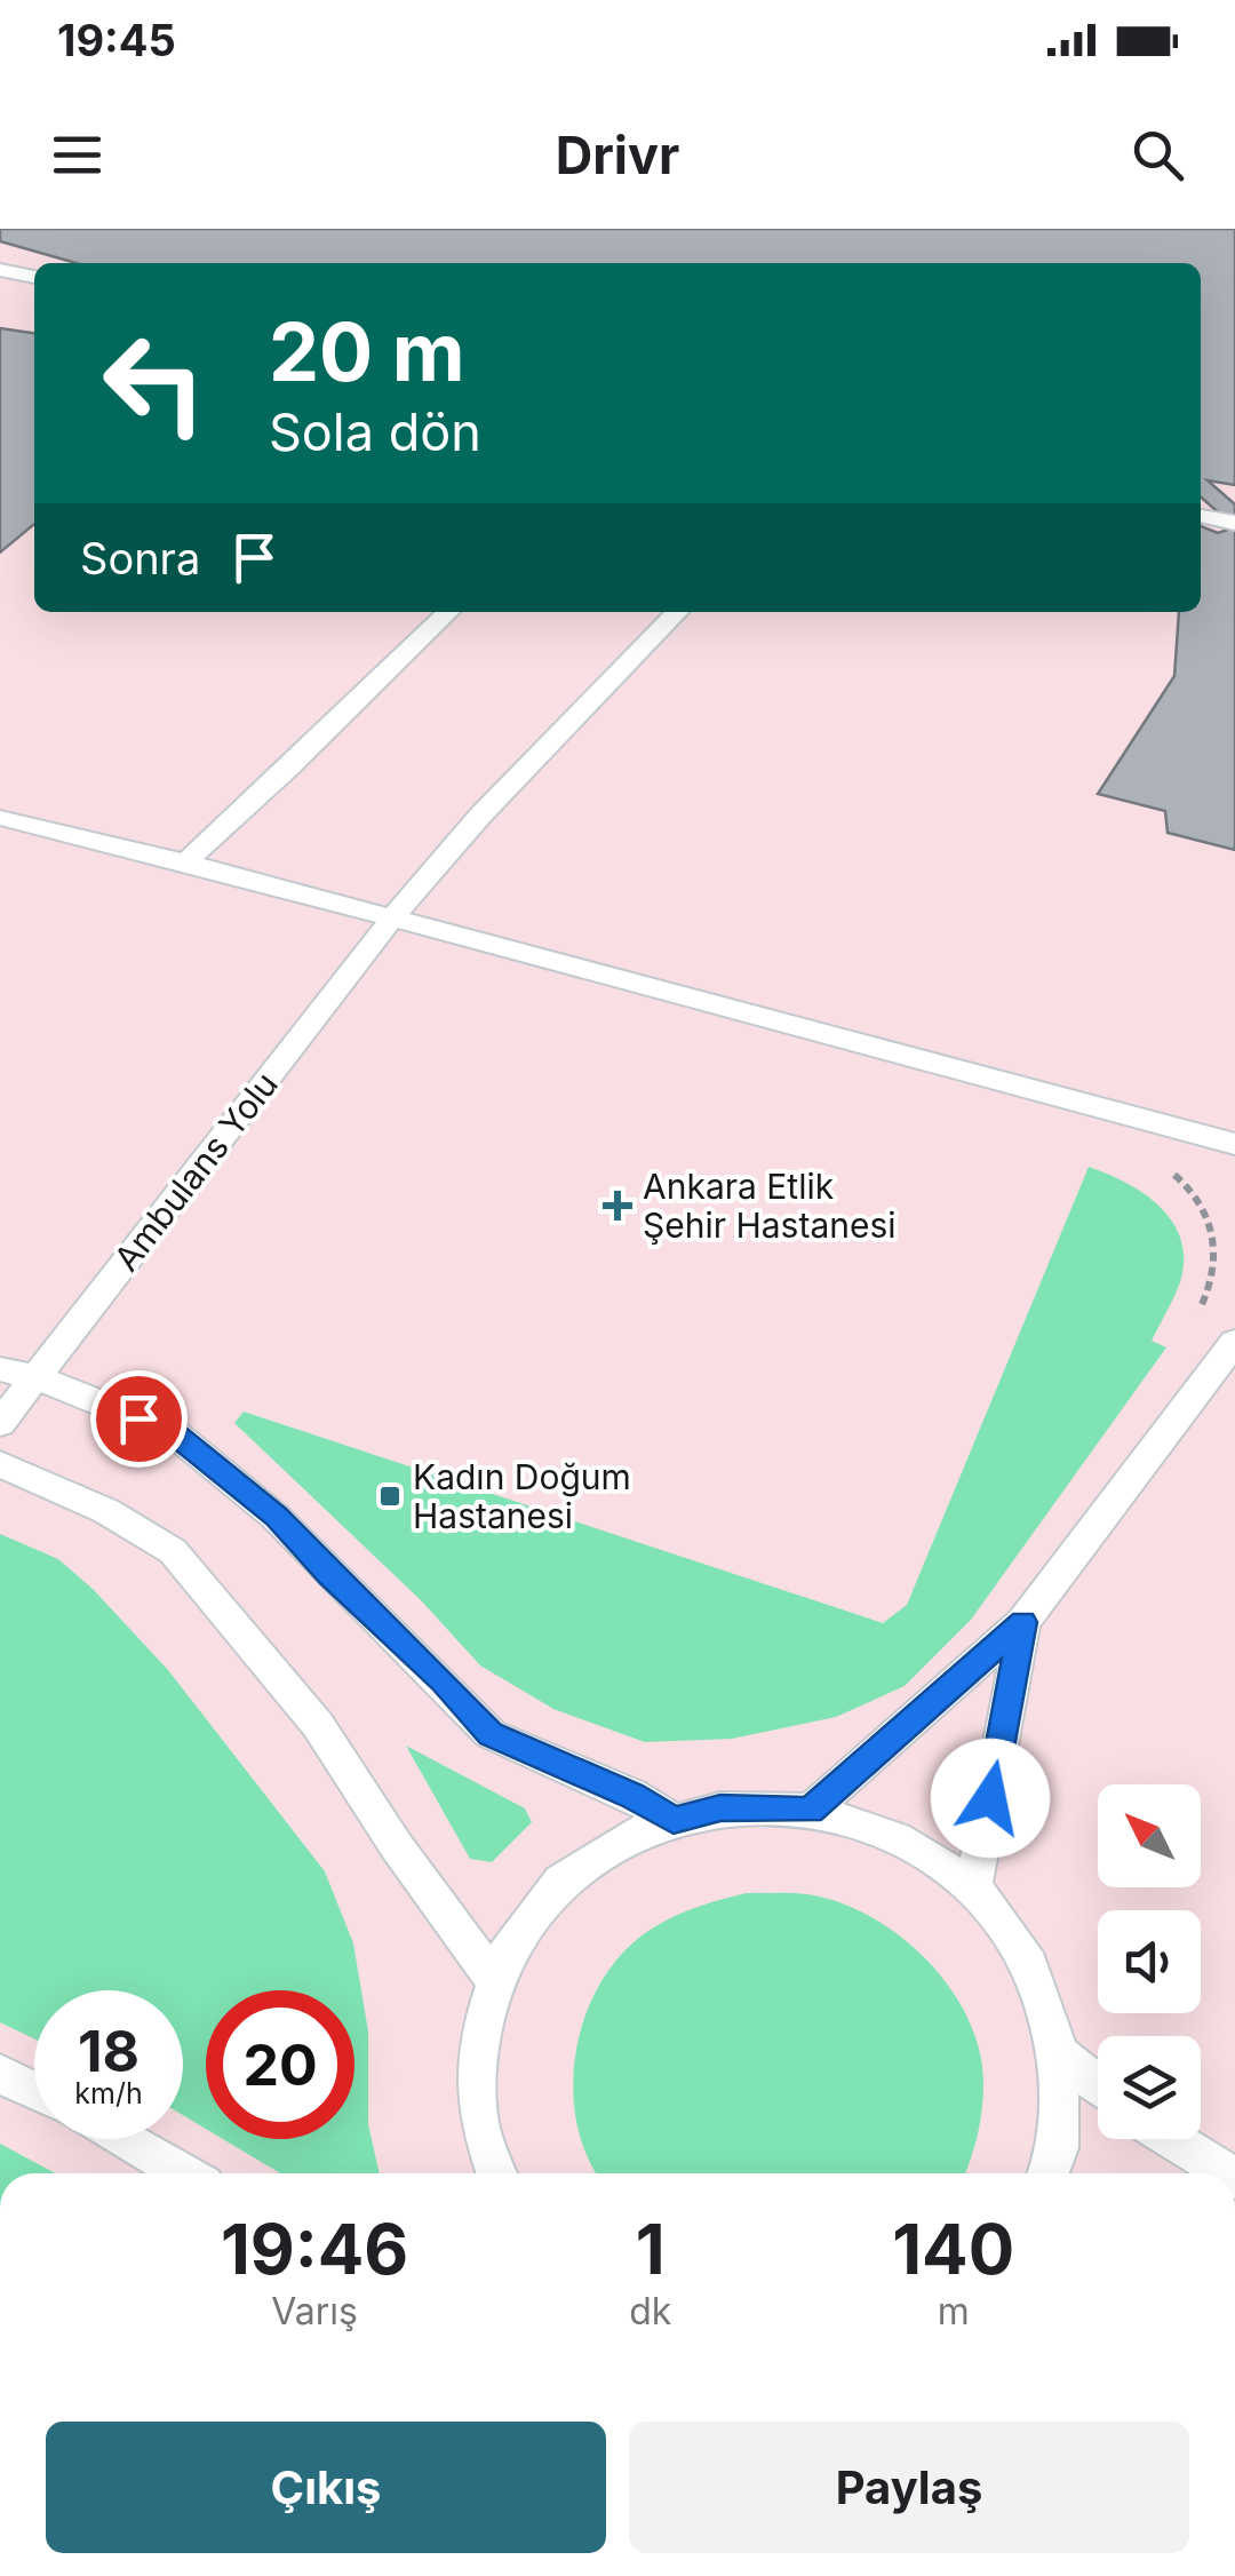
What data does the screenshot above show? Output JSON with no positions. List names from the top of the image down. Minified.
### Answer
{"streets":{"lane":["Ambulans Yolu"]},"places":{"health":["Ankara Etlik Şehir Hastanesi"],"transit":["Kadın Doğum Hastanesi"]},"north":"top left","page":{"status":"19:45","header":"Drivr","turn":["20 m","Sola dön"],"then":"Sonra","speed":"18 km/h","limit":"20","eta":["19:46","Varış","1","dk","140","m"],"buttons":["Çıkış","Paylaş"]}}
